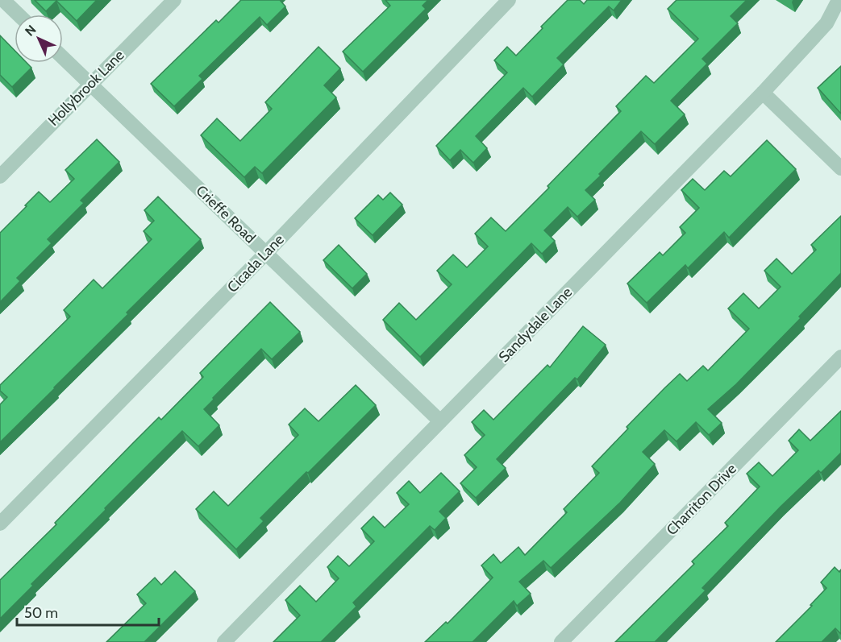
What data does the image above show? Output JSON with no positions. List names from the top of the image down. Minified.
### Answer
{"streets":{"street":["Hollybrook Lane","Crieffe Road","Cicada Lane","Sandydale Lane","Charriton Drive"]},"crossings":[["Hollybrook Lane","Crieffe Road"],["Crieffe Road","Cicada Lane"],["Crieffe Road","Sandydale Lane"]],"scale_bar":"50 m","north":"top left"}
